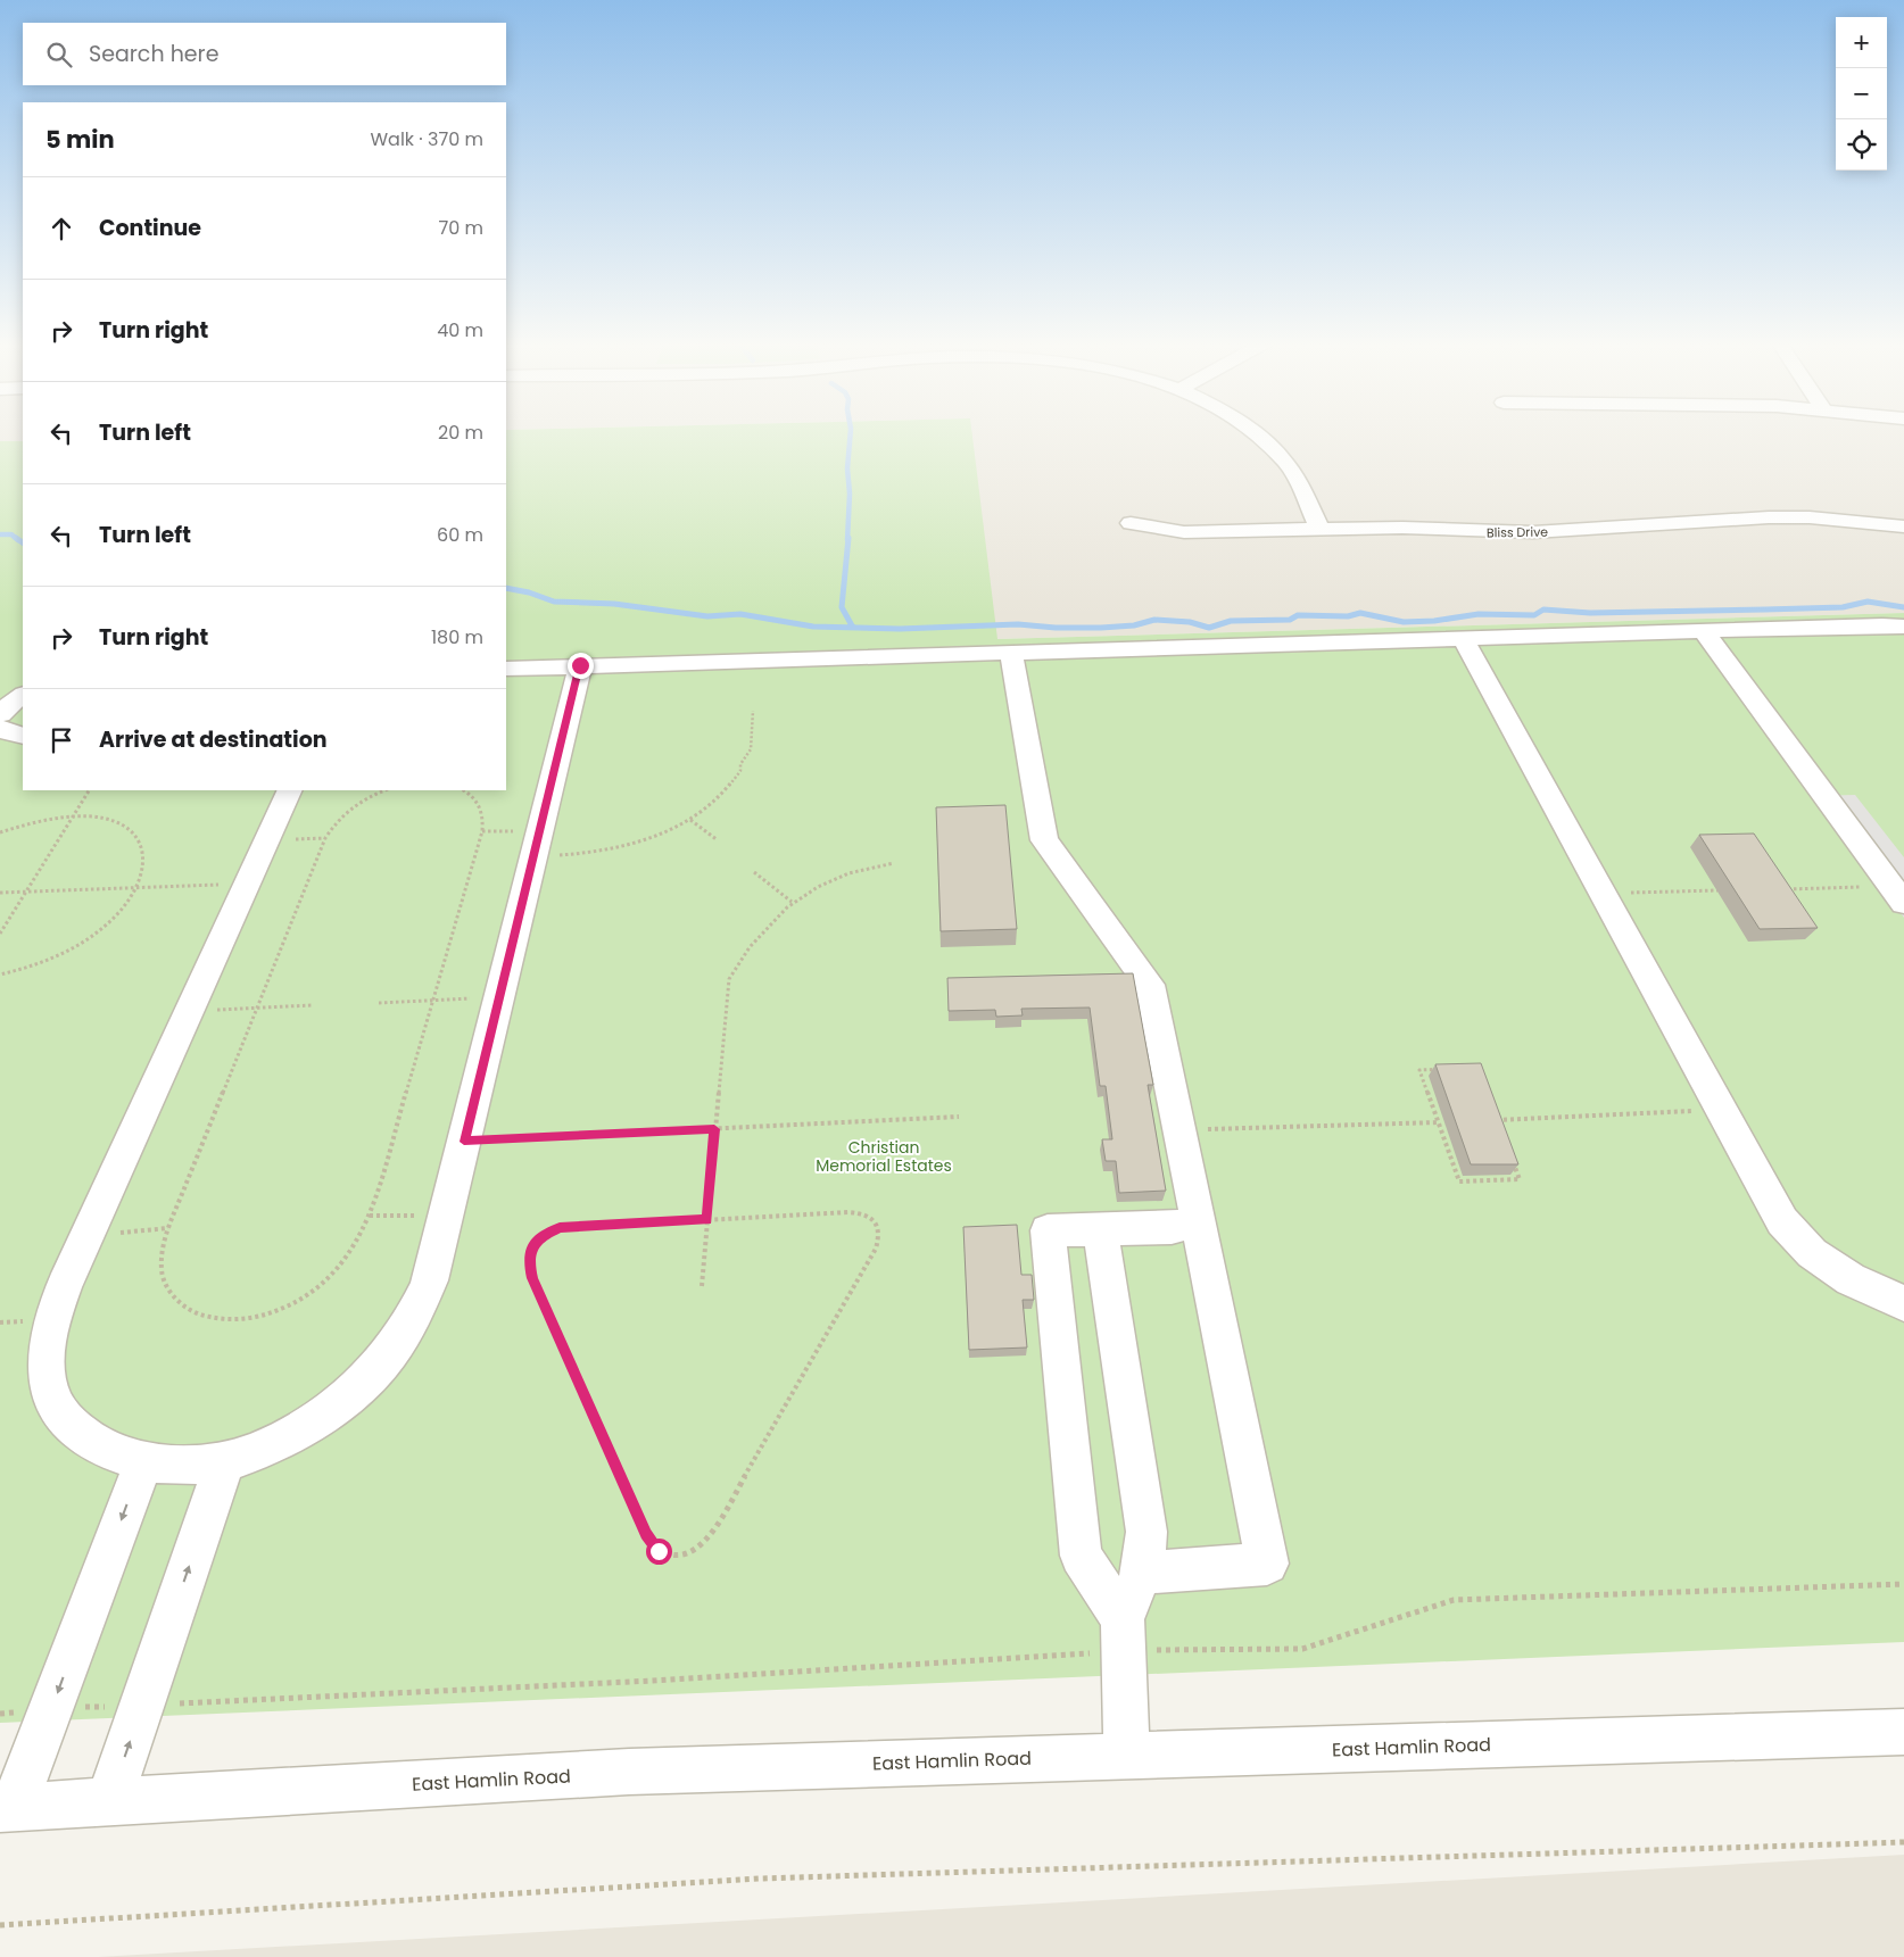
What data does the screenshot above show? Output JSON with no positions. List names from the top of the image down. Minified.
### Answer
{"streets":{"street":["Bliss Drive","East Hamlin Road"]},"parks":["Christian Memorial Estates"],"page":{"map_buttons":["+","−"],"search":"Search here","heading":["5 min","Walk · 370 m"],"list":[["Continue","70 m"],["Turn right","40 m"],["Turn left","20 m"],["Turn left","60 m"],["Turn right","180 m"],"Arrive at destination"]}}
